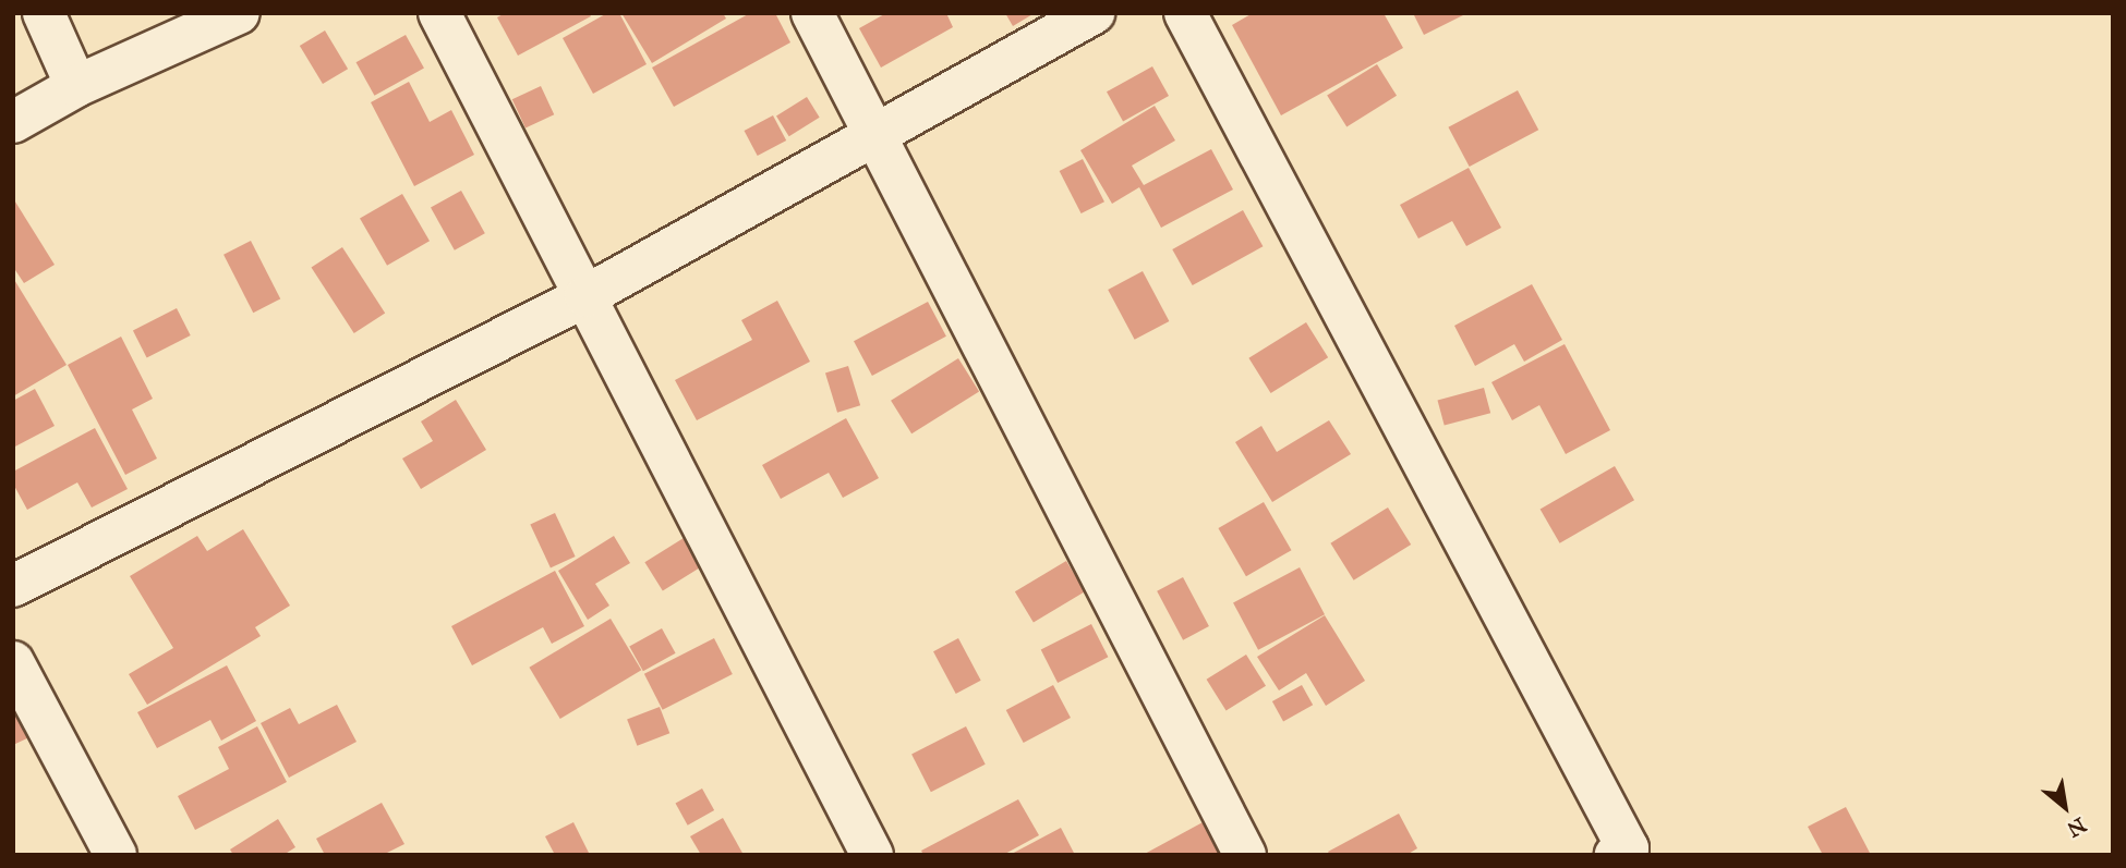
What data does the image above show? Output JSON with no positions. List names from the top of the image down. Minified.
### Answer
{"north":"bottom right"}
